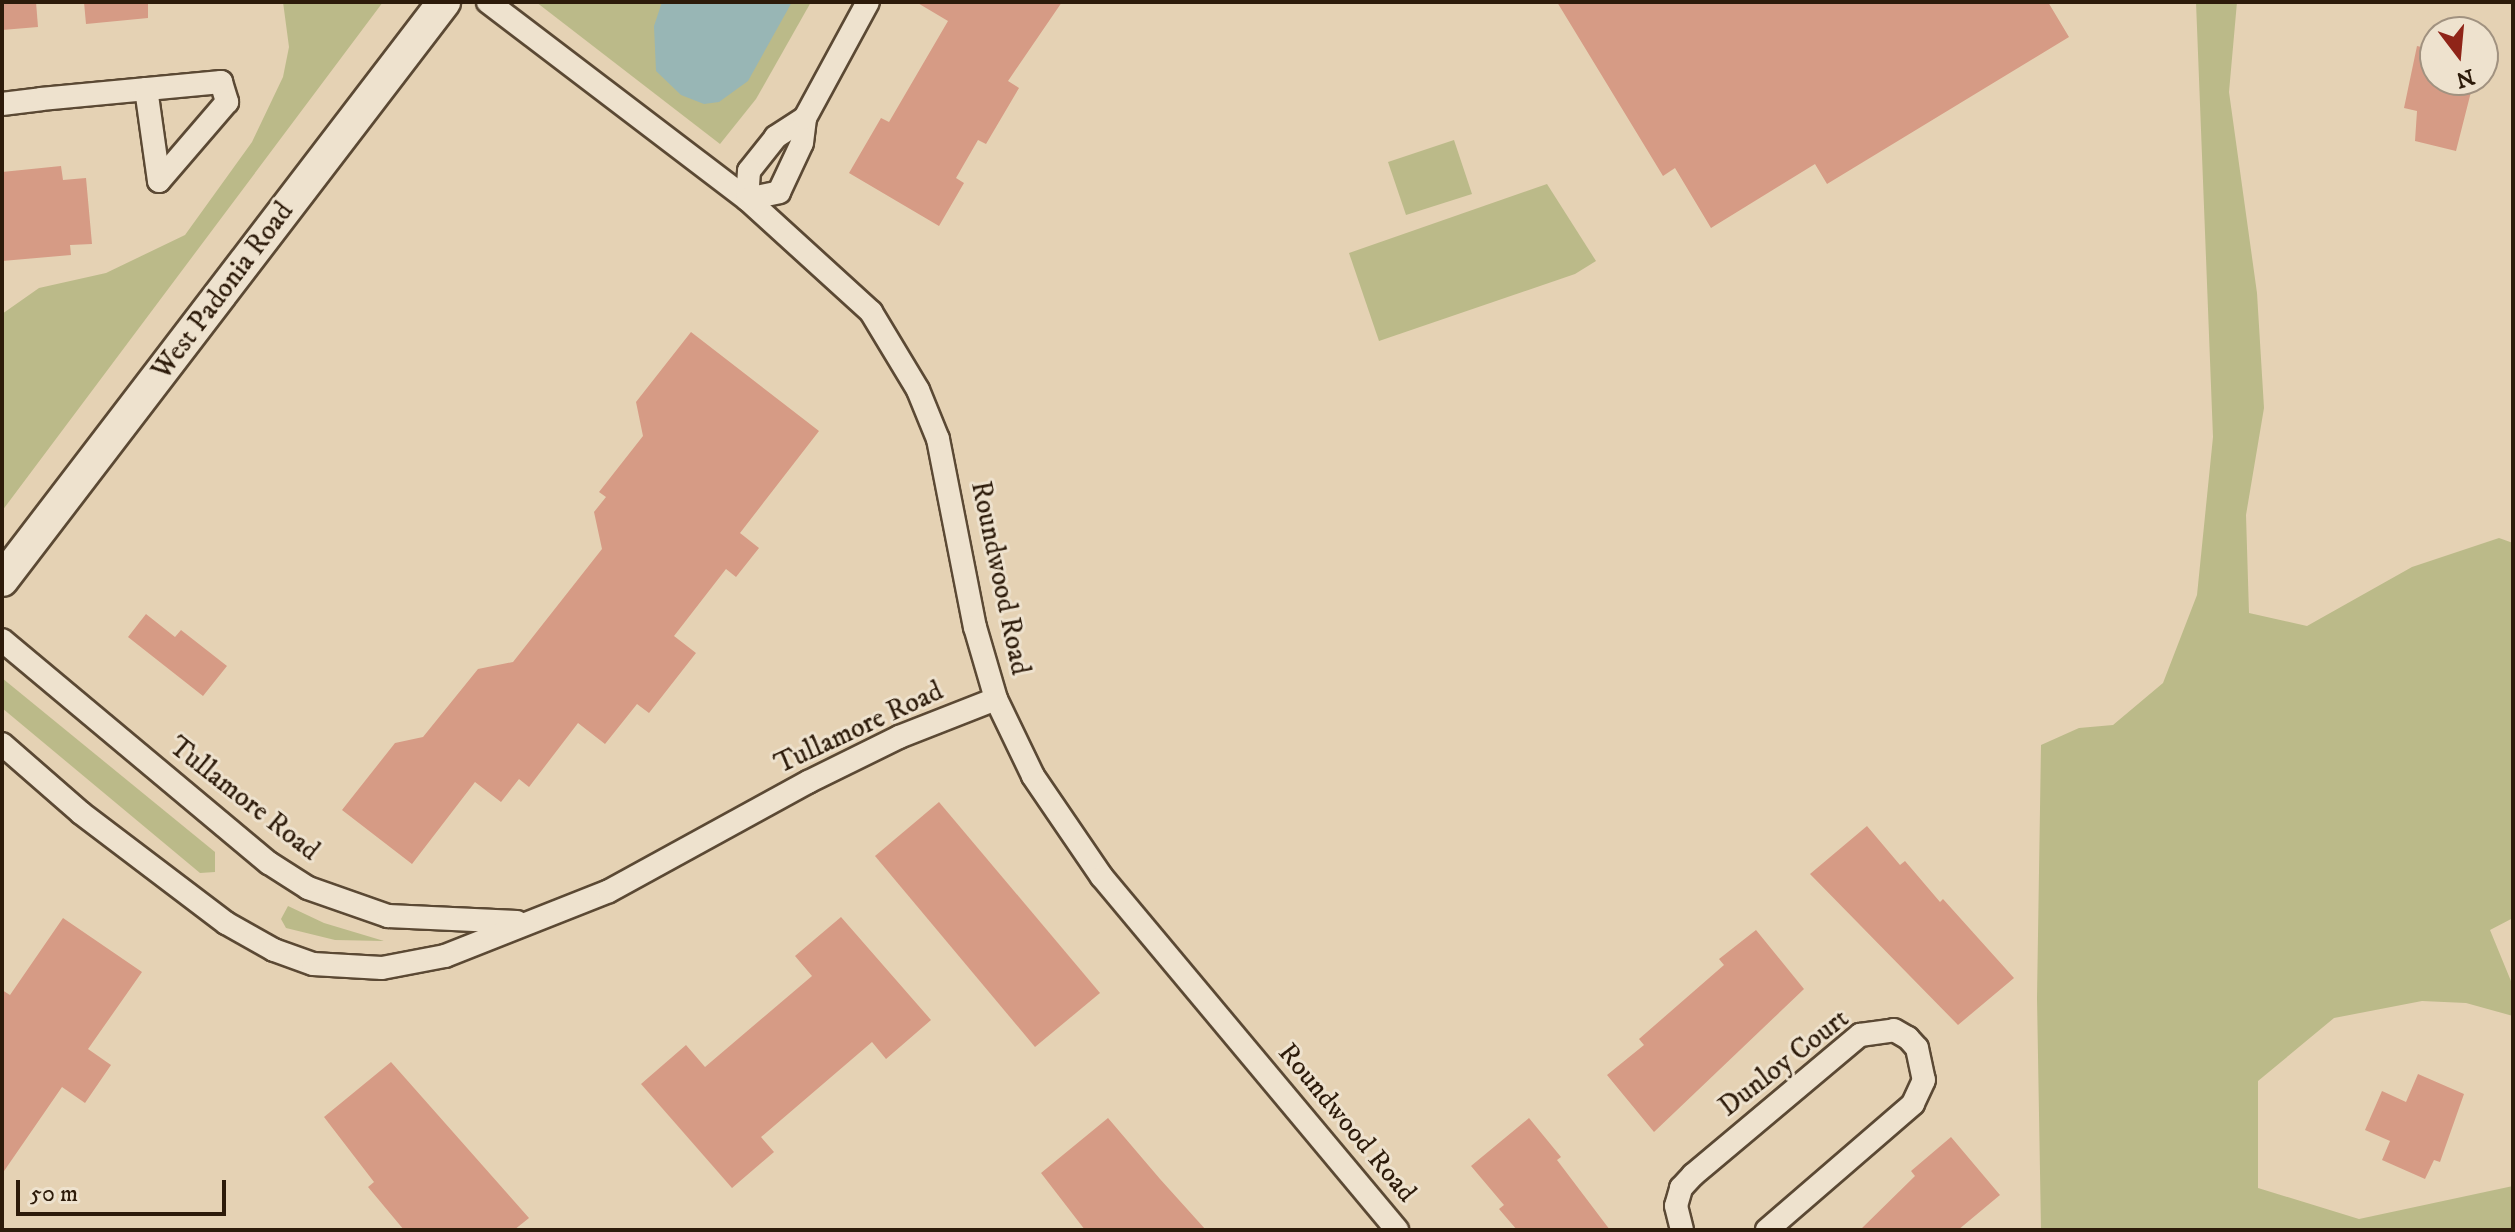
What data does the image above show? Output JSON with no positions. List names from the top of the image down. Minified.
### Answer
{"streets":{"main road":["West Padonia Road"],"street":["Roundwood Road","Tullamore Road","Dunloy Court"]},"crossings":[["Roundwood Road","Tullamore Road"]],"scale_bar":"50 m","north":"bottom"}
